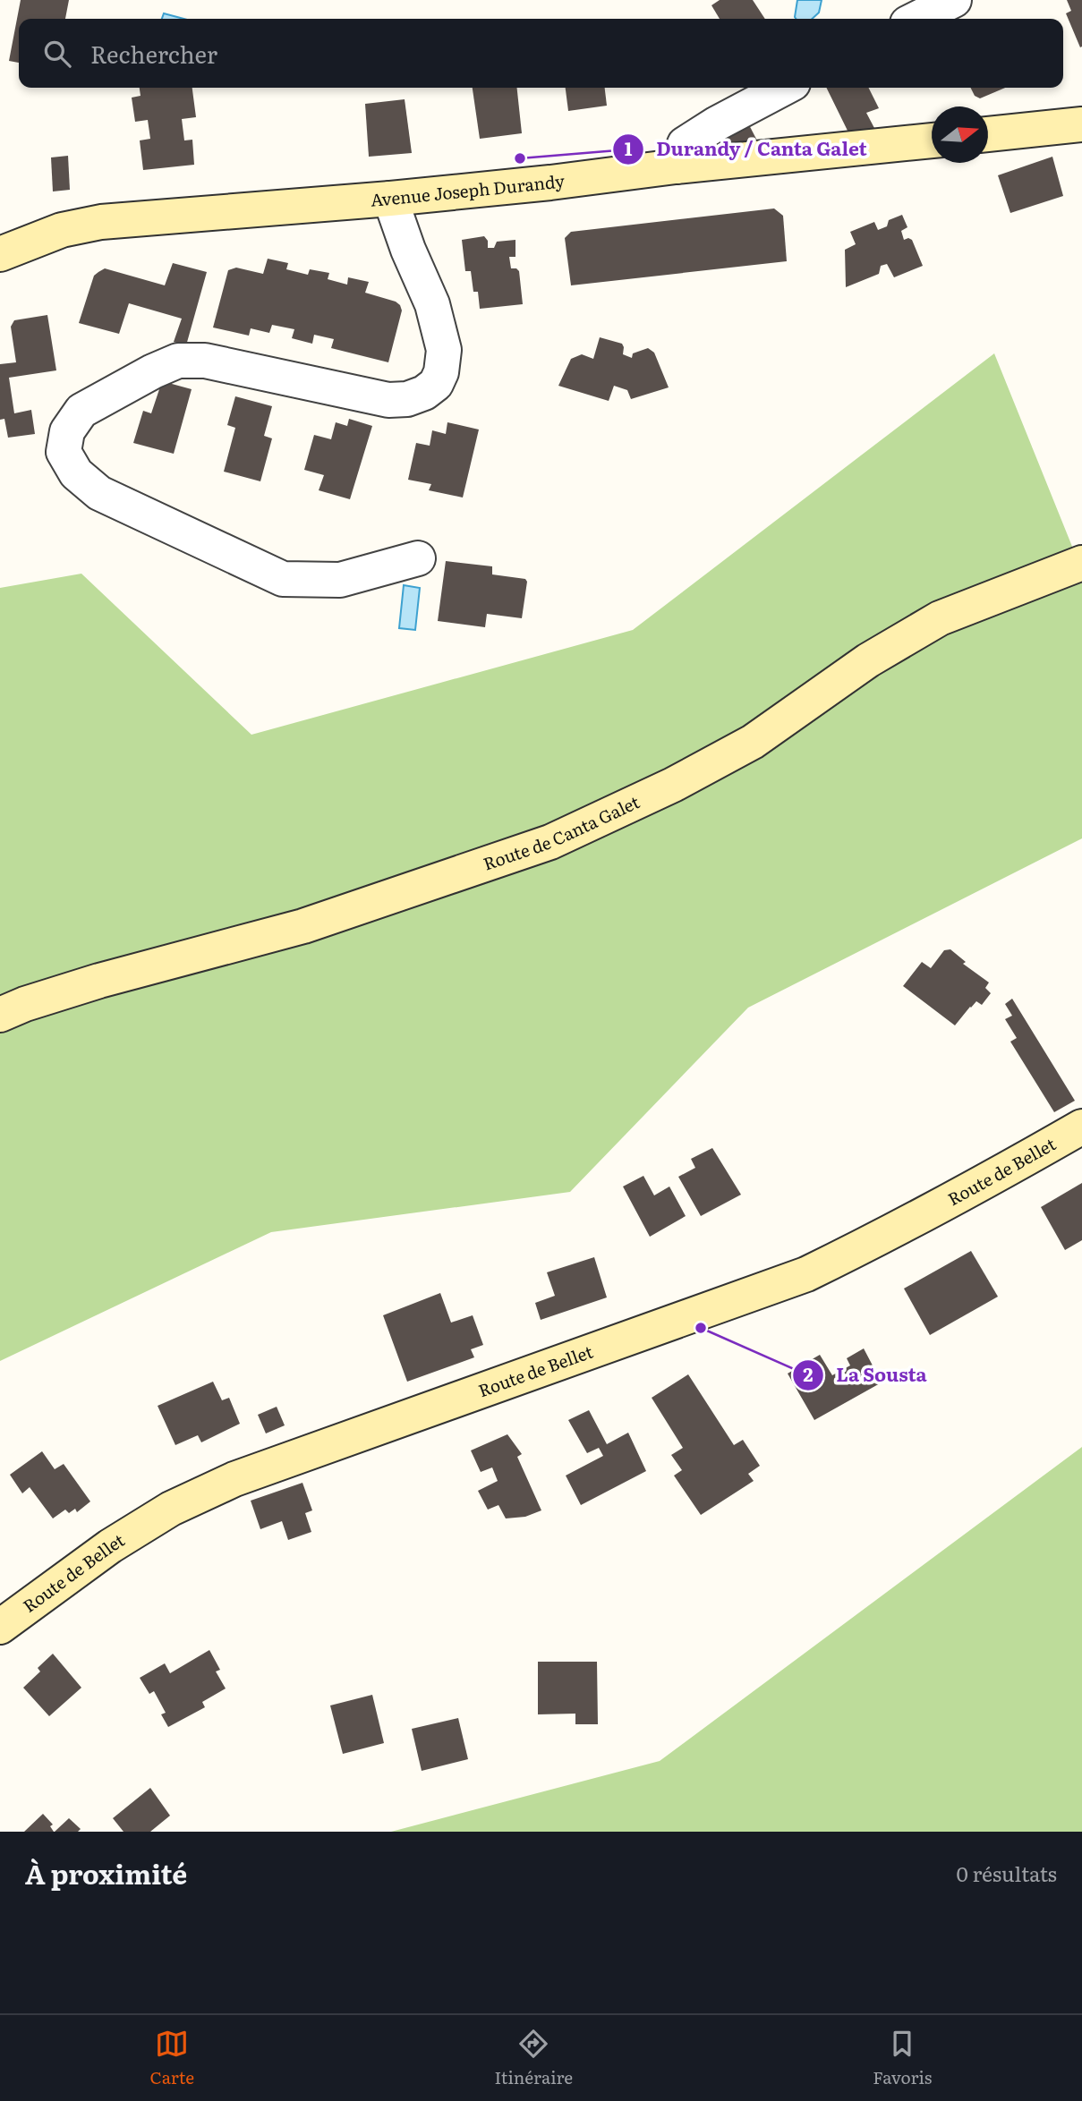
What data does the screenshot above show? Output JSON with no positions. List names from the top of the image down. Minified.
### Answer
{"streets":{"street":["Avenue Joseph Durandy","Route de Canta Galet","Route de Bellet"]},"places":["Durandy / Canta Galet","La Sousta"],"north":"right","page":{"search":"Rechercher","heading":["À proximité","0 résultats"],"nav":["Carte","Itinéraire","Favoris"]}}
